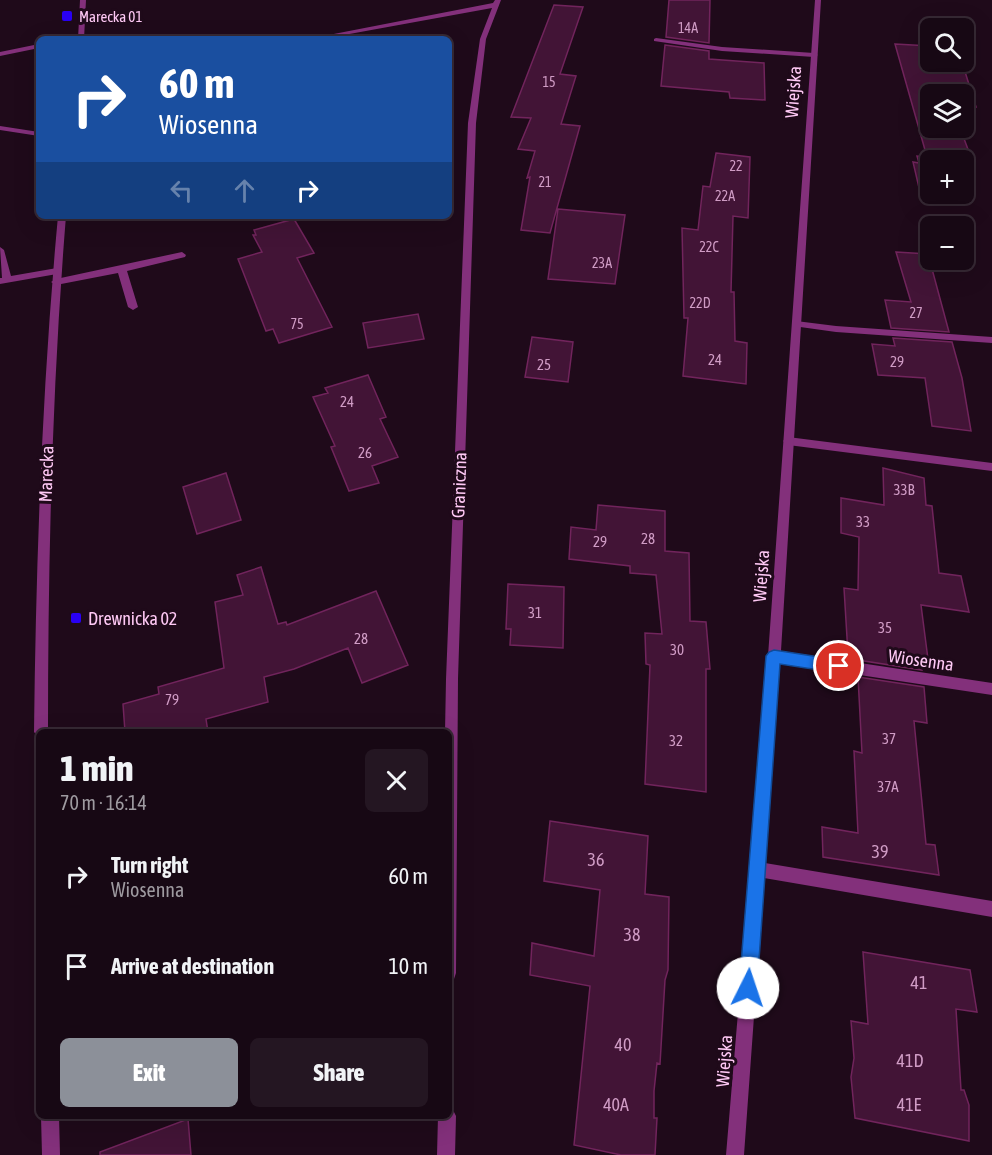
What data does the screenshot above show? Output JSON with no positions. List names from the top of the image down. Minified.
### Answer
{"streets":{"street":["Wiejska","Marecka","Graniczna","Wiosenna"]},"crossings":[["Wiejska","Wiosenna"]],"places":{"transit":["Marecka 01","Drewnicka 02"]},"house_numbers":["14A","15","22","21","22A","22C","23A","22D","27","75","24","29","25","24","26","33B","33","28","29","31","35","28","30","79","37","32","37A","39","36","38","41","40","41D","40A","41E"],"page":{"map_buttons":["+","−"],"turn":["60 m","Wiosenna"],"heading":["1 min","70 m · 16:14"],"list":[{"name":"Turn right","note":"Wiosenna","value":"60 m"},{"name":"Arrive at destination","value":"10 m"}],"buttons":["Exit","Share"]}}
